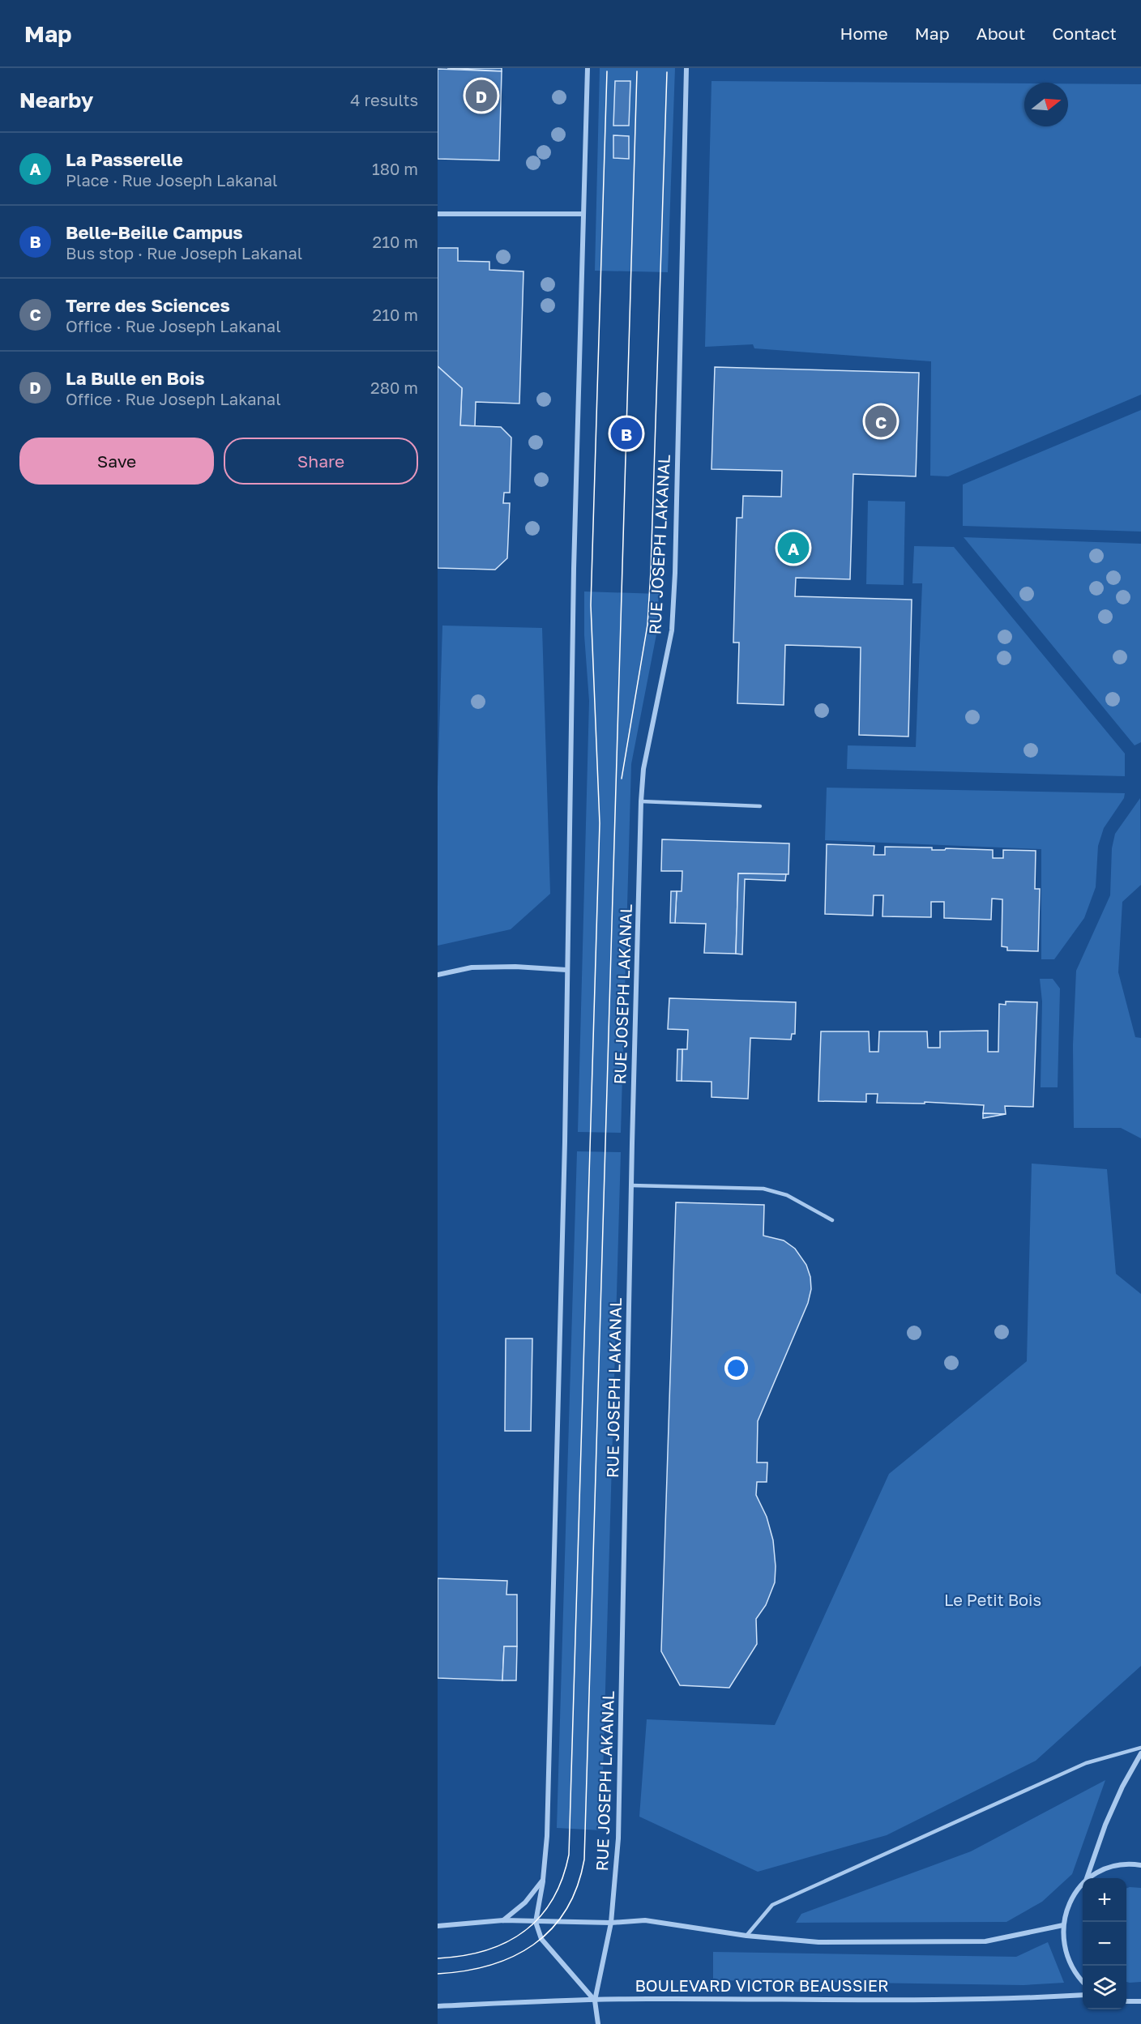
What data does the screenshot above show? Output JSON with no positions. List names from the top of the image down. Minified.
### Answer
{"streets":{"street":["RUE JOSEPH LAKANAL","BOULEVARD VICTOR BEAUSSIER"]},"crossings":[["RUE JOSEPH LAKANAL","BOULEVARD VICTOR BEAUSSIER"]],"parks":["Le Petit Bois"],"north":"right","page":{"header":"Map","nav":["Home","Map","About","Contact"],"heading":["Nearby","4 results"],"pins":["D","C","B","A"],"list":[{"mark":"A","name":"La Passerelle","note":"Place · Rue Joseph Lakanal","value":"180 m"},{"mark":"B","name":"Belle-Beille Campus","note":"Bus stop · Rue Joseph Lakanal","value":"210 m"},{"mark":"C","name":"Terre des Sciences","note":"Office · Rue Joseph Lakanal","value":"210 m"},{"mark":"D","name":"La Bulle en Bois","note":"Office · Rue Joseph Lakanal","value":"280 m"}],"buttons":["Save","Share"],"map_buttons":["+","−"]}}
